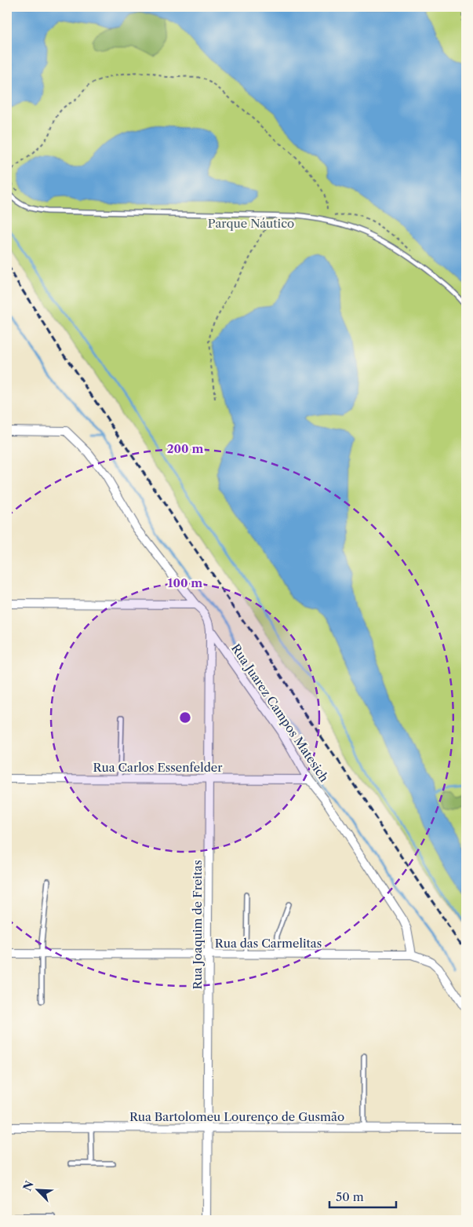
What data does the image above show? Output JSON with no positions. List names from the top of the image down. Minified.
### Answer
{"streets":{"street":["Rua Juarez Campos Matesich","Rua Carlos Essenfelder","Rua Joaquim de Freitas","Rua das Carmelitas","Rua Bartolomeu Lourenço de Gusmão"]},"crossings":[["Rua Juarez Campos Matesich","Rua Carlos Essenfelder"],["Rua Juarez Campos Matesich","Rua Joaquim de Freitas"],["Rua Juarez Campos Matesich","Rua das Carmelitas"],["Rua Carlos Essenfelder","Rua Joaquim de Freitas"],["Rua Joaquim de Freitas","Rua das Carmelitas"],["Rua Joaquim de Freitas","Rua Bartolomeu Lourenço de Gusmão"]],"parks":["Parque Náutico"],"scale_bar":"50 m","north":"top left","rings":["200 m","100 m"]}
